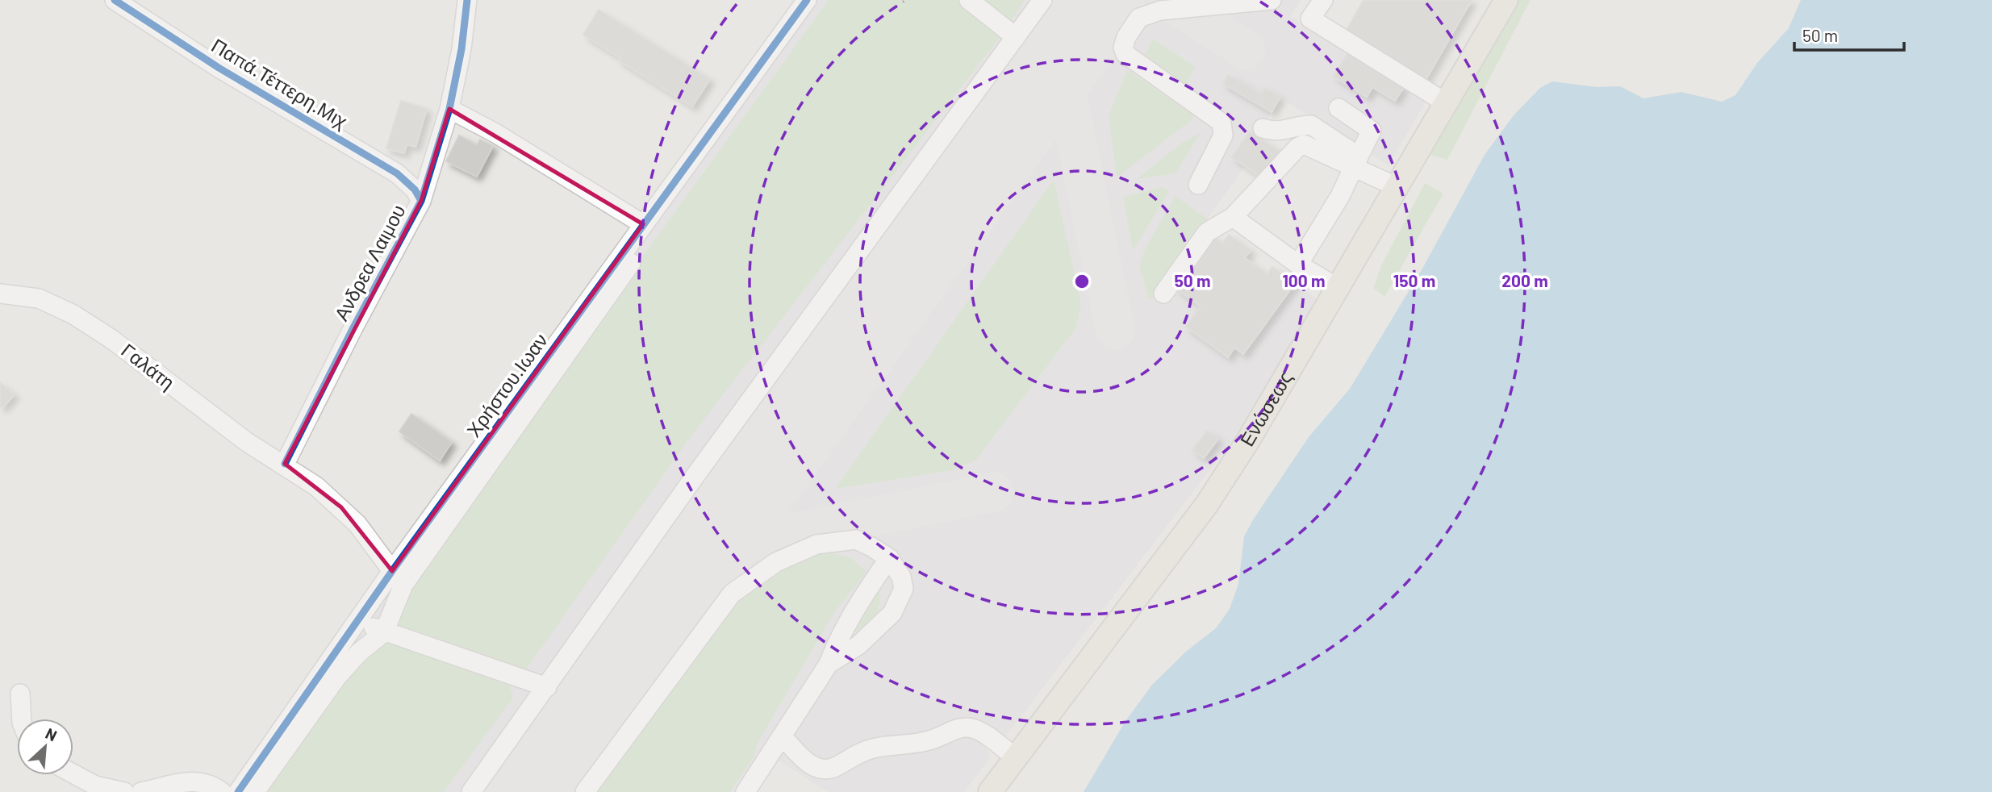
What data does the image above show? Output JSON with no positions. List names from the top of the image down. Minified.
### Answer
{"streets":{"main road":["Ενώσεως"],"street":["Παπά.Τέττερη.Μιχ","Ανδρεα Λαιμου","Γαλάτη","Χρήστου.Ιωαν"]},"crossings":[["Παπά.Τέττερη.Μιχ","Ανδρεα Λαιμου"],["Ανδρεα Λαιμου","Γαλάτη"],["Γαλάτη","Χρήστου.Ιωαν"]],"scale_bar":"50 m","north":"top right","rings":["50 m","100 m","150 m","200 m"]}
